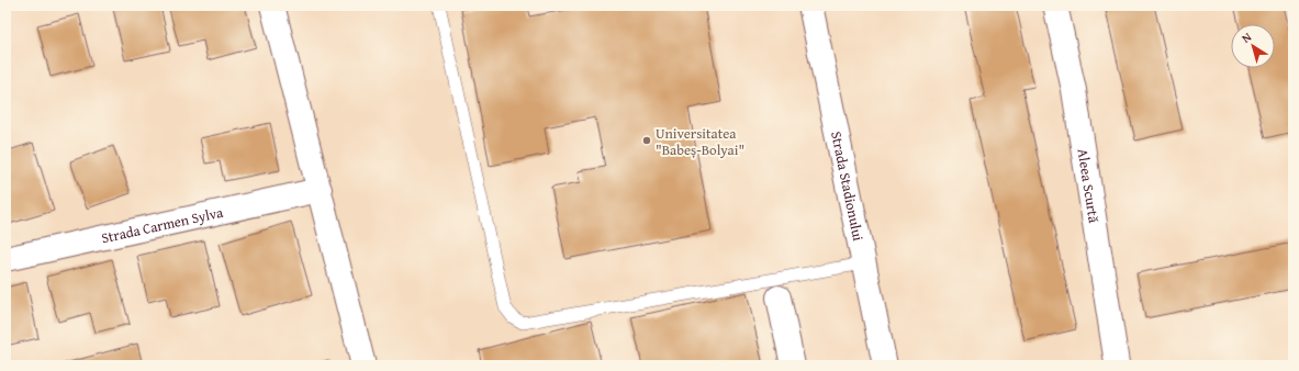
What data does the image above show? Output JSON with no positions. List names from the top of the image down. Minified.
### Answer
{"streets":{"street":["Strada Stadionului","Aleea Scurtă","Strada Carmen Sylva"]},"places":["Universitatea \"Babeș-Bolyai\""],"north":"top left"}
